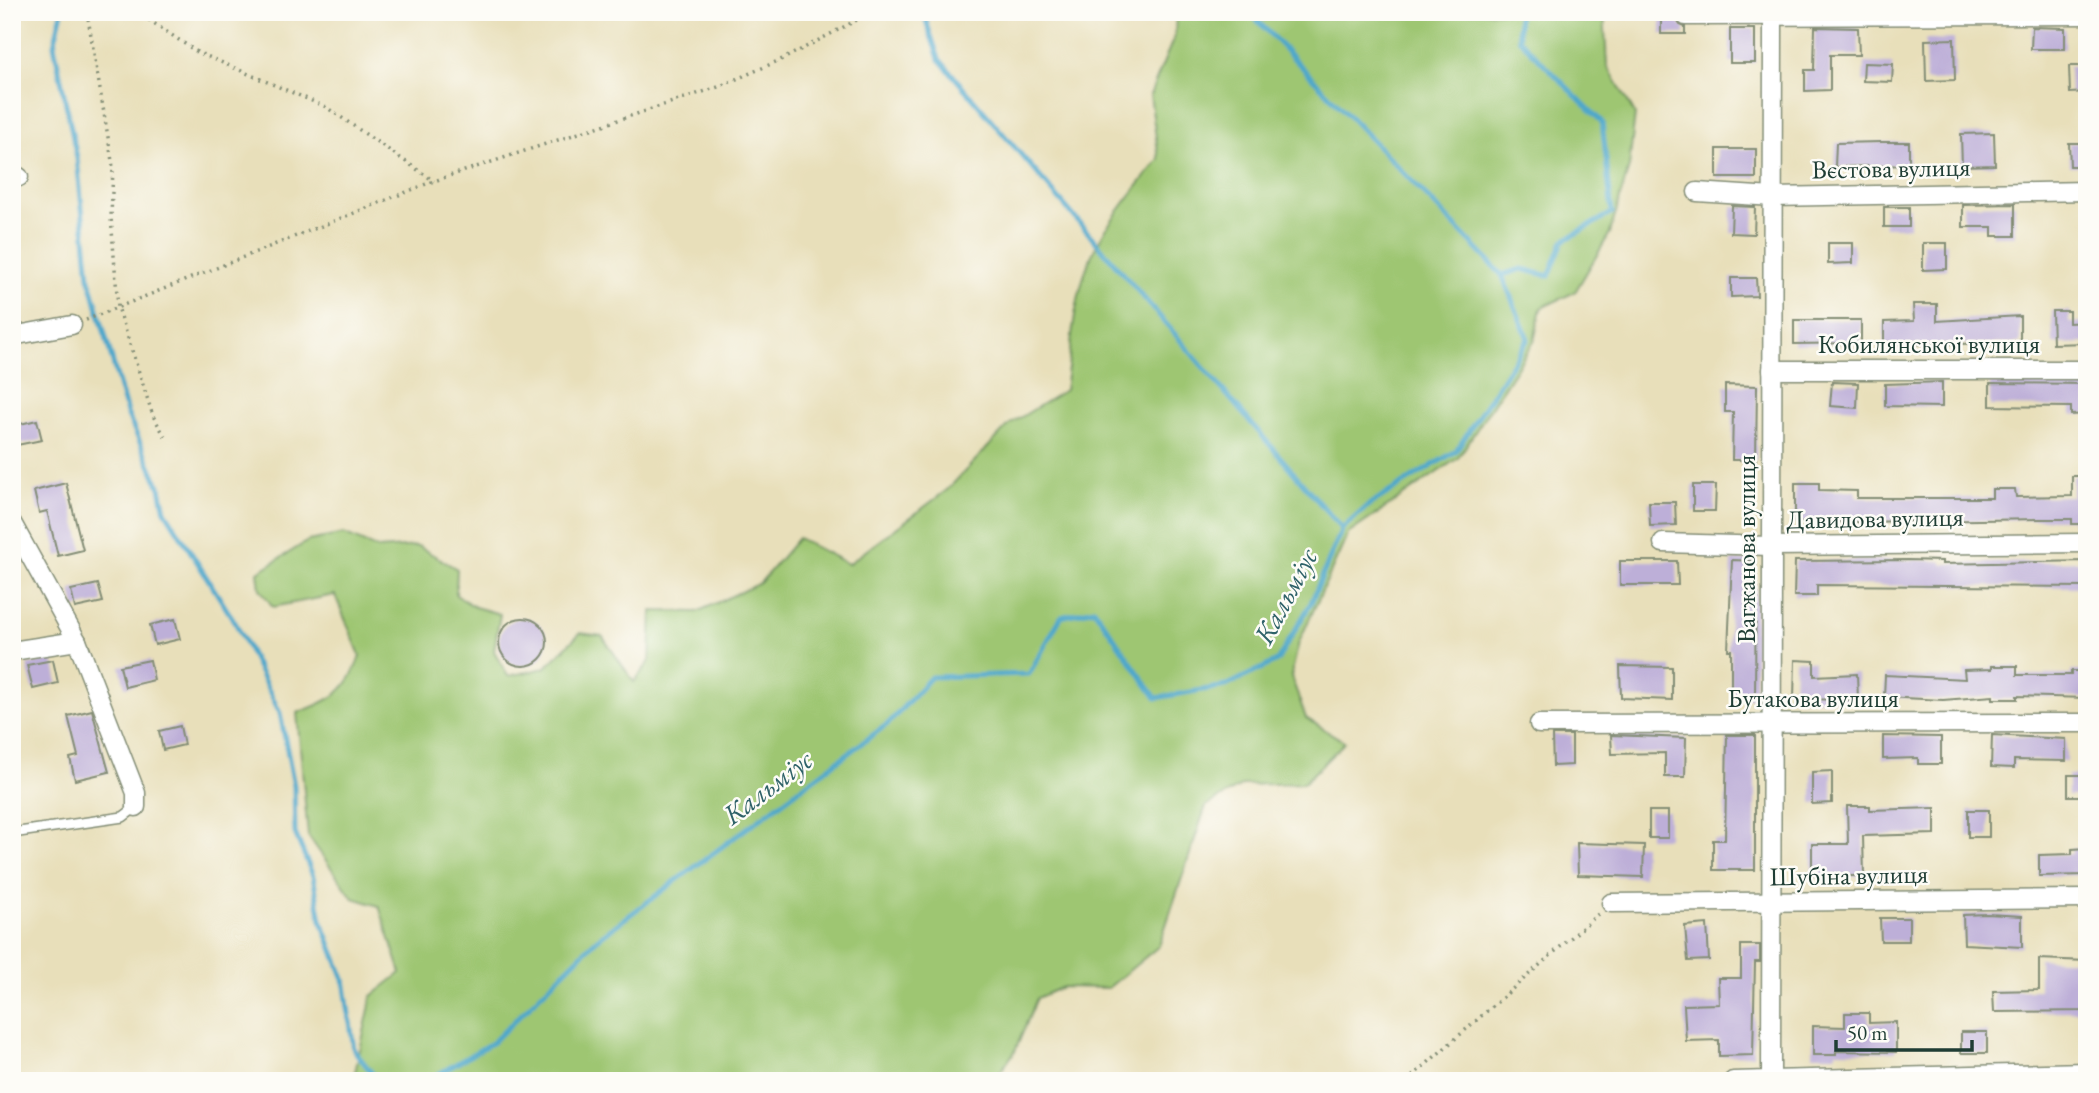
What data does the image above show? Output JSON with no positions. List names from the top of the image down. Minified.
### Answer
{"streets":{"street":["Вєстова вулиця","Кобилянської вулиця","Давидова вулиця","Вагжанова вулиця","Бутакова вулиця","Шубіна вулиця"]},"crossings":[["Вєстова вулиця","Вагжанова вулиця"],["Кобилянської вулиця","Вагжанова вулиця"],["Давидова вулиця","Вагжанова вулиця"],["Вагжанова вулиця","Бутакова вулиця"],["Вагжанова вулиця","Шубіна вулиця"]],"water":["Кальміус"],"scale_bar":"50 m"}
